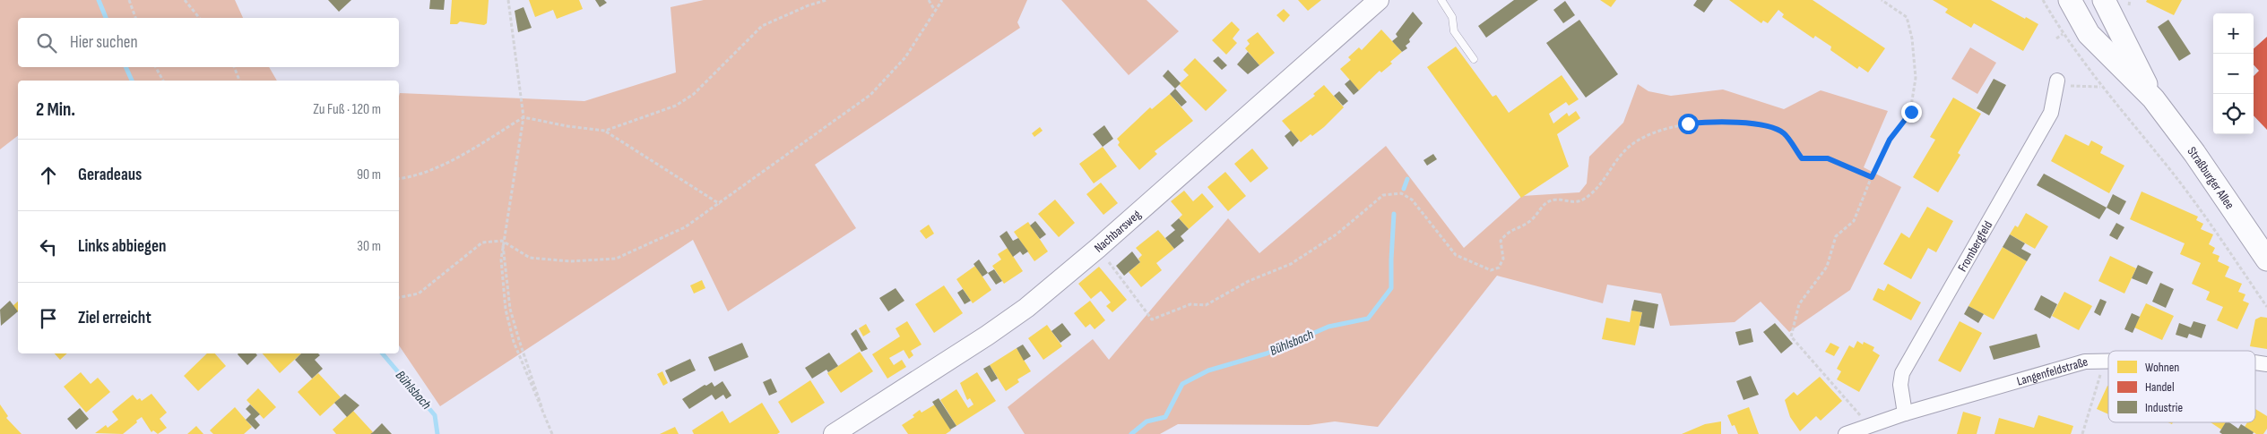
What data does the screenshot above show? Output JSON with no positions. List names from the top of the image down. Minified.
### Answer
{"streets":{"main road":["Straßburger Allee"],"street":["Nachbarsweg","Frombergfeld","Langenfeldstraße"]},"crossings":[["Frombergfeld","Langenfeldstraße"]],"water":["Bühlsbach"],"legend":["Wohnen","Handel","Industrie"],"page":{"map_buttons":["+","−"],"search":"Hier suchen","heading":["2 Min.","Zu Fuß · 120 m"],"list":[["Geradeaus","90 m"],["Links abbiegen","30 m"],"Ziel erreicht"]}}
